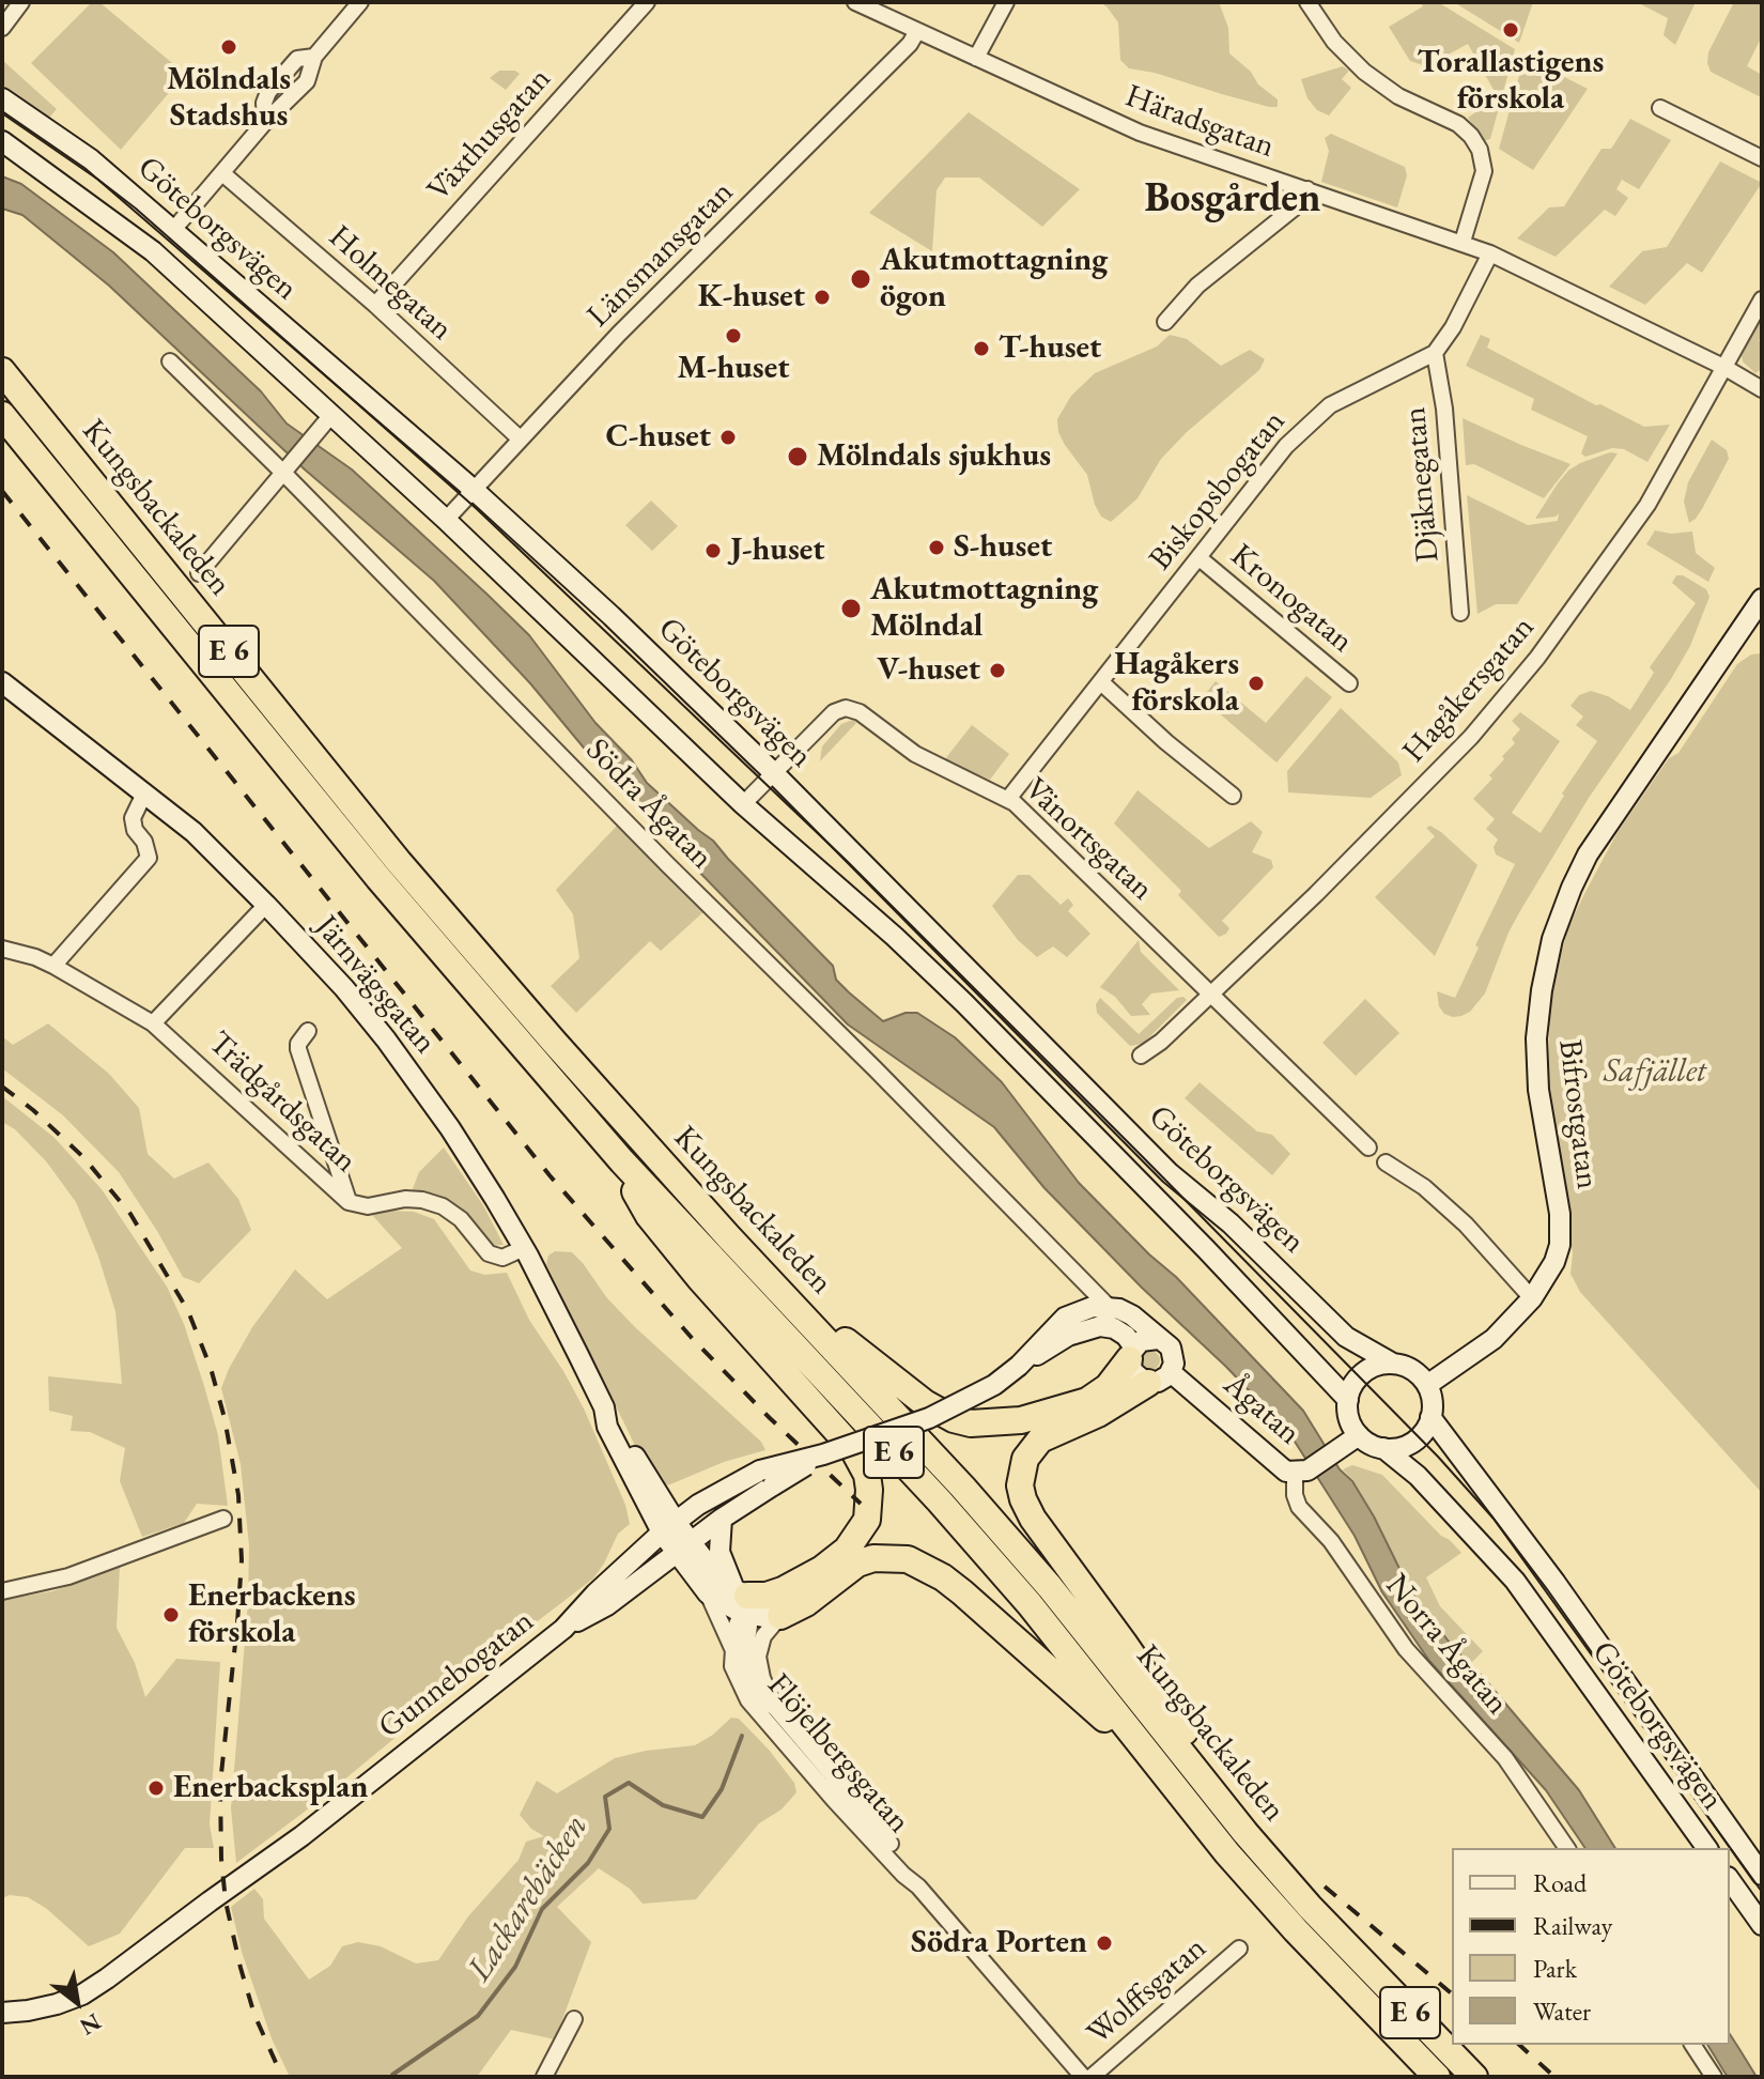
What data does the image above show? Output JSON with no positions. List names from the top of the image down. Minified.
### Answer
{"streets":{"highway":["Kungsbackaleden","E 6"],"main road":["Göteborgsvägen","Järnvägsgatan","Bifrostgatan","Ågatan","Gunnebogatan","Flöjelbergsgatan"],"street":["Häradsgatan","Växthusgatan","Länsmansgatan","Holmegatan","Djäknegatan","Biskopsbogatan","Kronogatan","Hagåkersgatan","Södra Ågatan","Vänortsgatan","Trädgårdsgatan","Norra Ågatan","Wolffsgatan"]},"crossings":[["Häradsgatan","Länsmansgatan"],["Häradsgatan","Hagåkersgatan"],["Växthusgatan","Holmegatan"],["Göteborgsvägen","Länsmansgatan"],["Göteborgsvägen","Vänortsgatan"],["Göteborgsvägen","Bifrostgatan"],["Göteborgsvägen","Ågatan"],["Länsmansgatan","Holmegatan"],["Djäknegatan","Biskopsbogatan"],["Biskopsbogatan","Kronogatan"],["Biskopsbogatan","Vänortsgatan"],["Hagåkersgatan","Vänortsgatan"],["Järnvägsgatan","Trädgårdsgatan"],["Järnvägsgatan","Gunnebogatan"],["Järnvägsgatan","Flöjelbergsgatan"],["Bifrostgatan","Ågatan"],["Ågatan","Norra Ågatan"],["Ågatan","Gunnebogatan"],["Gunnebogatan","Flöjelbergsgatan"]],"districts":["Bosgården"],"water":["Lackarebäcken"],"parks":["Safjället"],"places":["Torallastigens förskola","Mölndals Stadshus","Akutmottagning ögon","K-huset","M-huset","T-huset","C-huset","Mölndals sjukhus","S-huset","J-huset","Akutmottagning Mölndal","V-huset","Hagåkers förskola","Enerbackens förskola","Enerbacksplan","Södra Porten"],"legend":["Road","Railway","Park","Water"],"north":"bottom right"}
